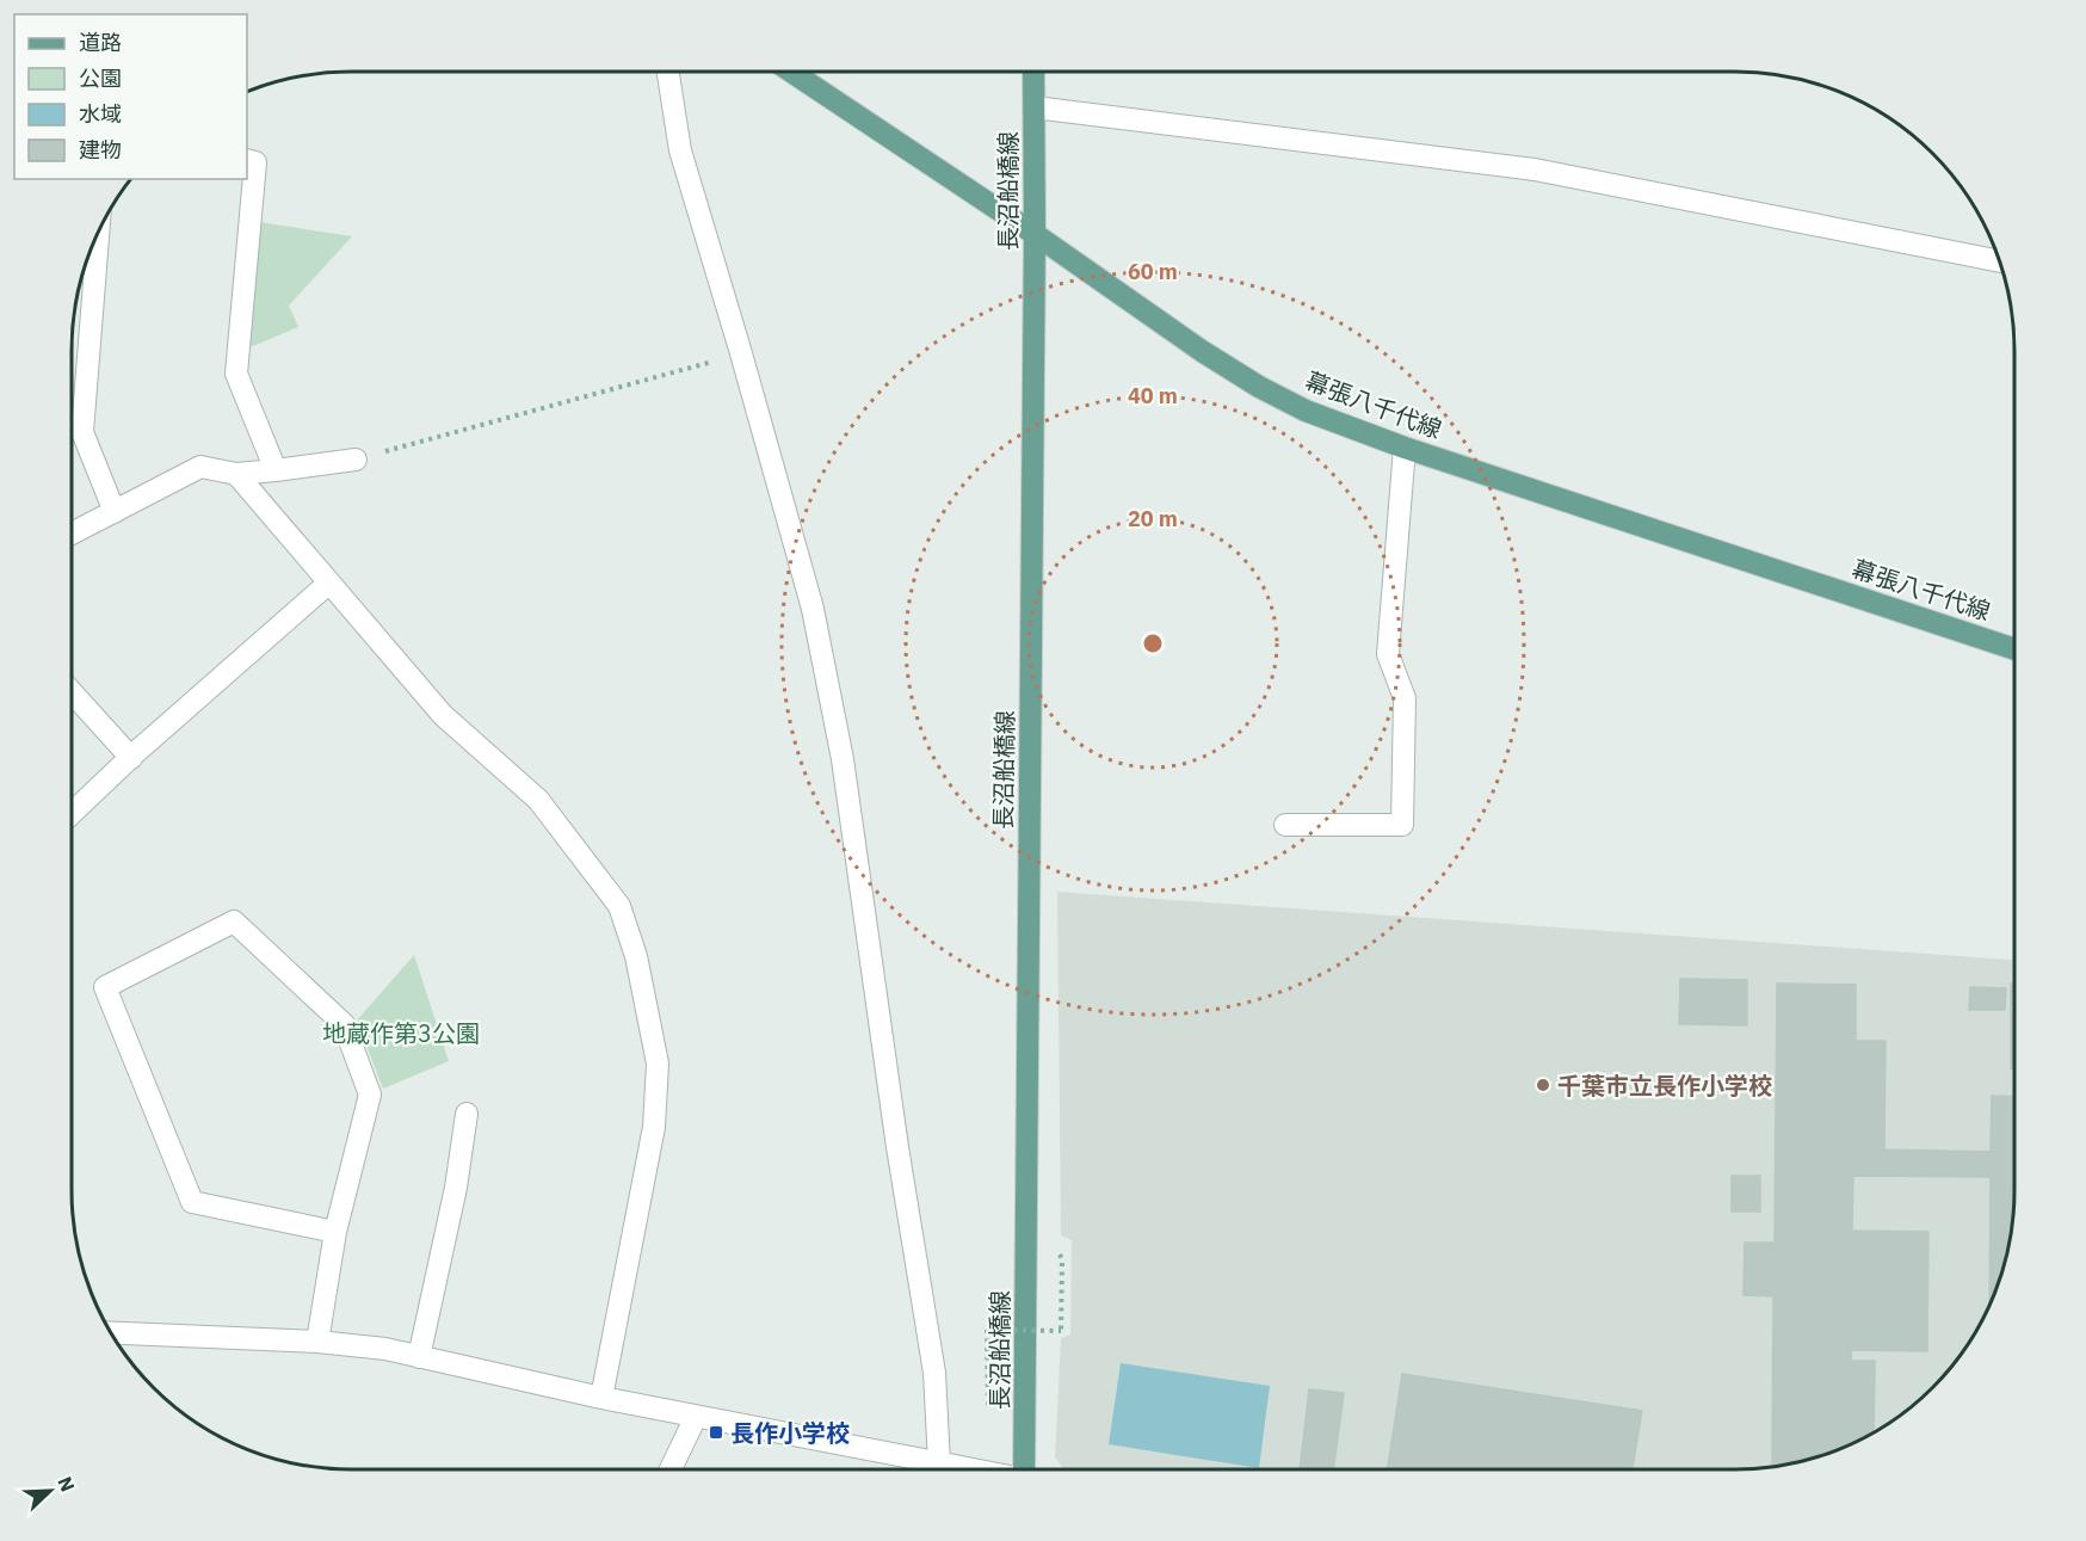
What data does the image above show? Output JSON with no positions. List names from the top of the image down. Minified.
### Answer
{"streets":{"main road":["長沼船橋線","幕張八千代線"]},"crossings":[["長沼船橋線","幕張八千代線"]],"parks":["地蔵作第3公園"],"places":{"other":["千葉市立長作小学校"],"transit":["長作小学校"]},"legend":["道路","公園","水域","建物"],"north":"top right","rings":["60 m","40 m","20 m"]}
